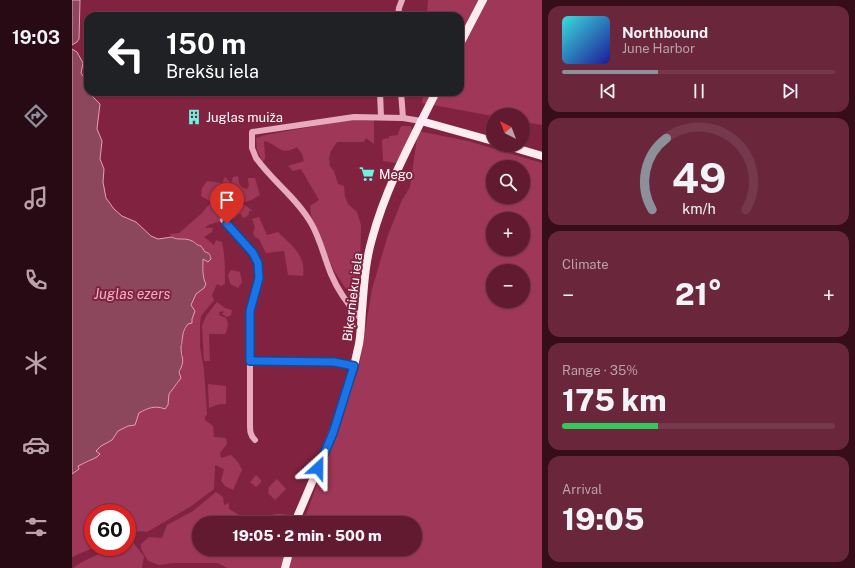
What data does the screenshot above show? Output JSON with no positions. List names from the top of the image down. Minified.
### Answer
{"streets":{"main road":["Biķernieku iela"]},"water":["Juglas ezers"],"places":{"building":["Juglas muiža"],"supermarket":["Mego"]},"north":"top left","page":{"tabs":"19:03","turn":["150 m","Brekšu iela"],"song":["Northbound","June Harbor"],"map_buttons":["+","−"],"tile":["Climate",["Range · 35%","175 km"],["Arrival","19:05"]],"heat":["−","21°","+"],"limit":"60","trip":"19:05 · 2 min · 500 m","gauge":["49","km/h"]}}
